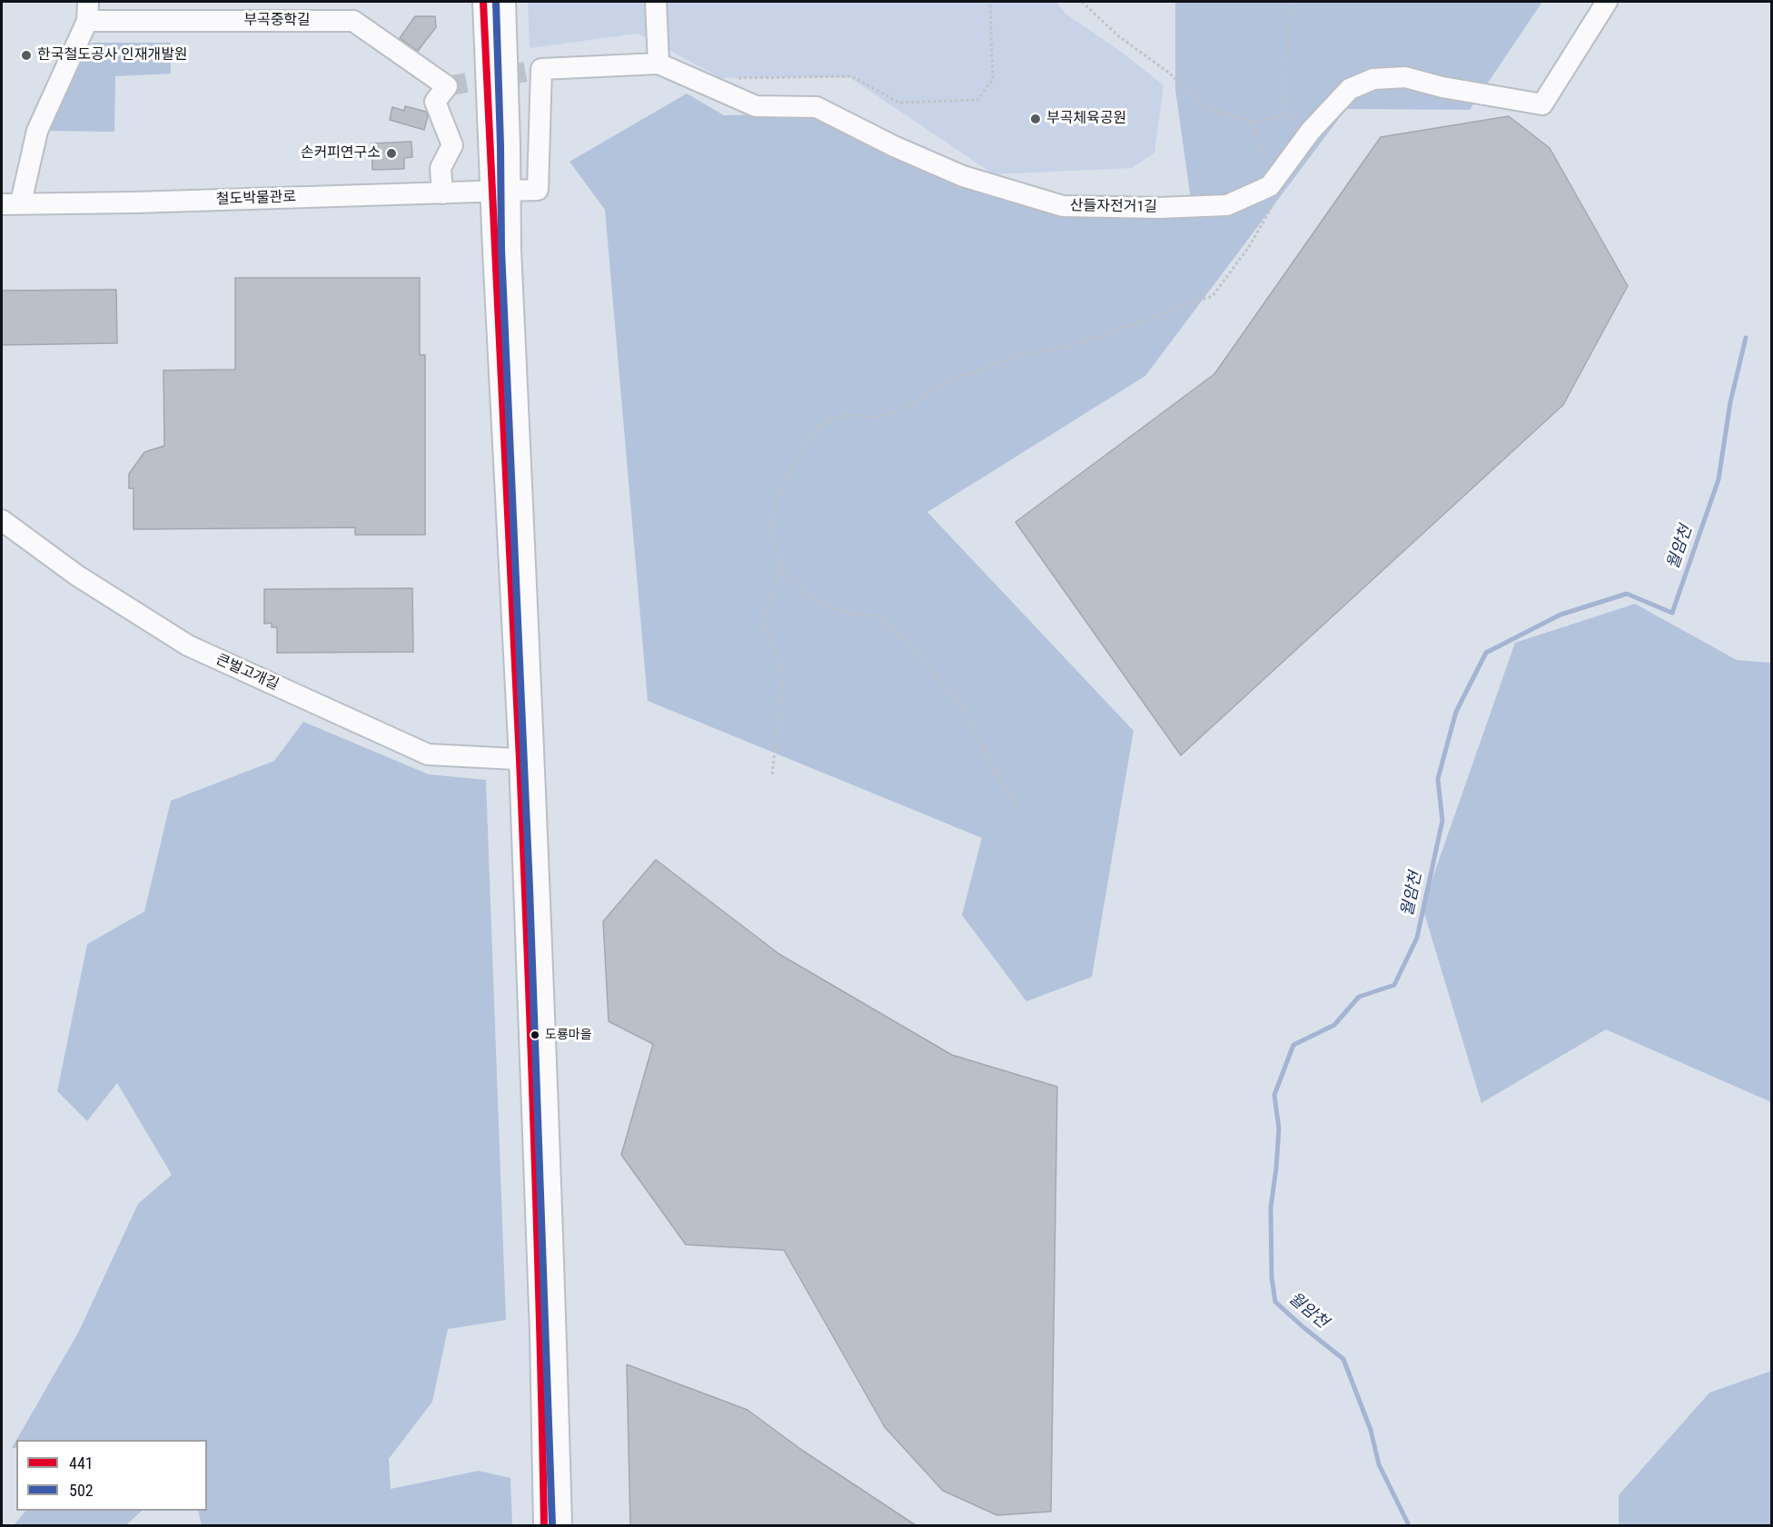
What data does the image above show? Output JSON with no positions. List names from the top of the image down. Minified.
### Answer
{"streets":{"street":["부곡중학길","철도박물관로","산들자전거1길","큰벌고개길"]},"crossings":[["부곡중학길","철도박물관로"],["철도박물관로","산들자전거1길"]],"water":["월암천"],"places":["한국철도공사 인재개발원","부곡체육공원","손커피연구소","도룡마을"],"lines":["transit line 441","transit line 502"],"legend":["441","502"]}
